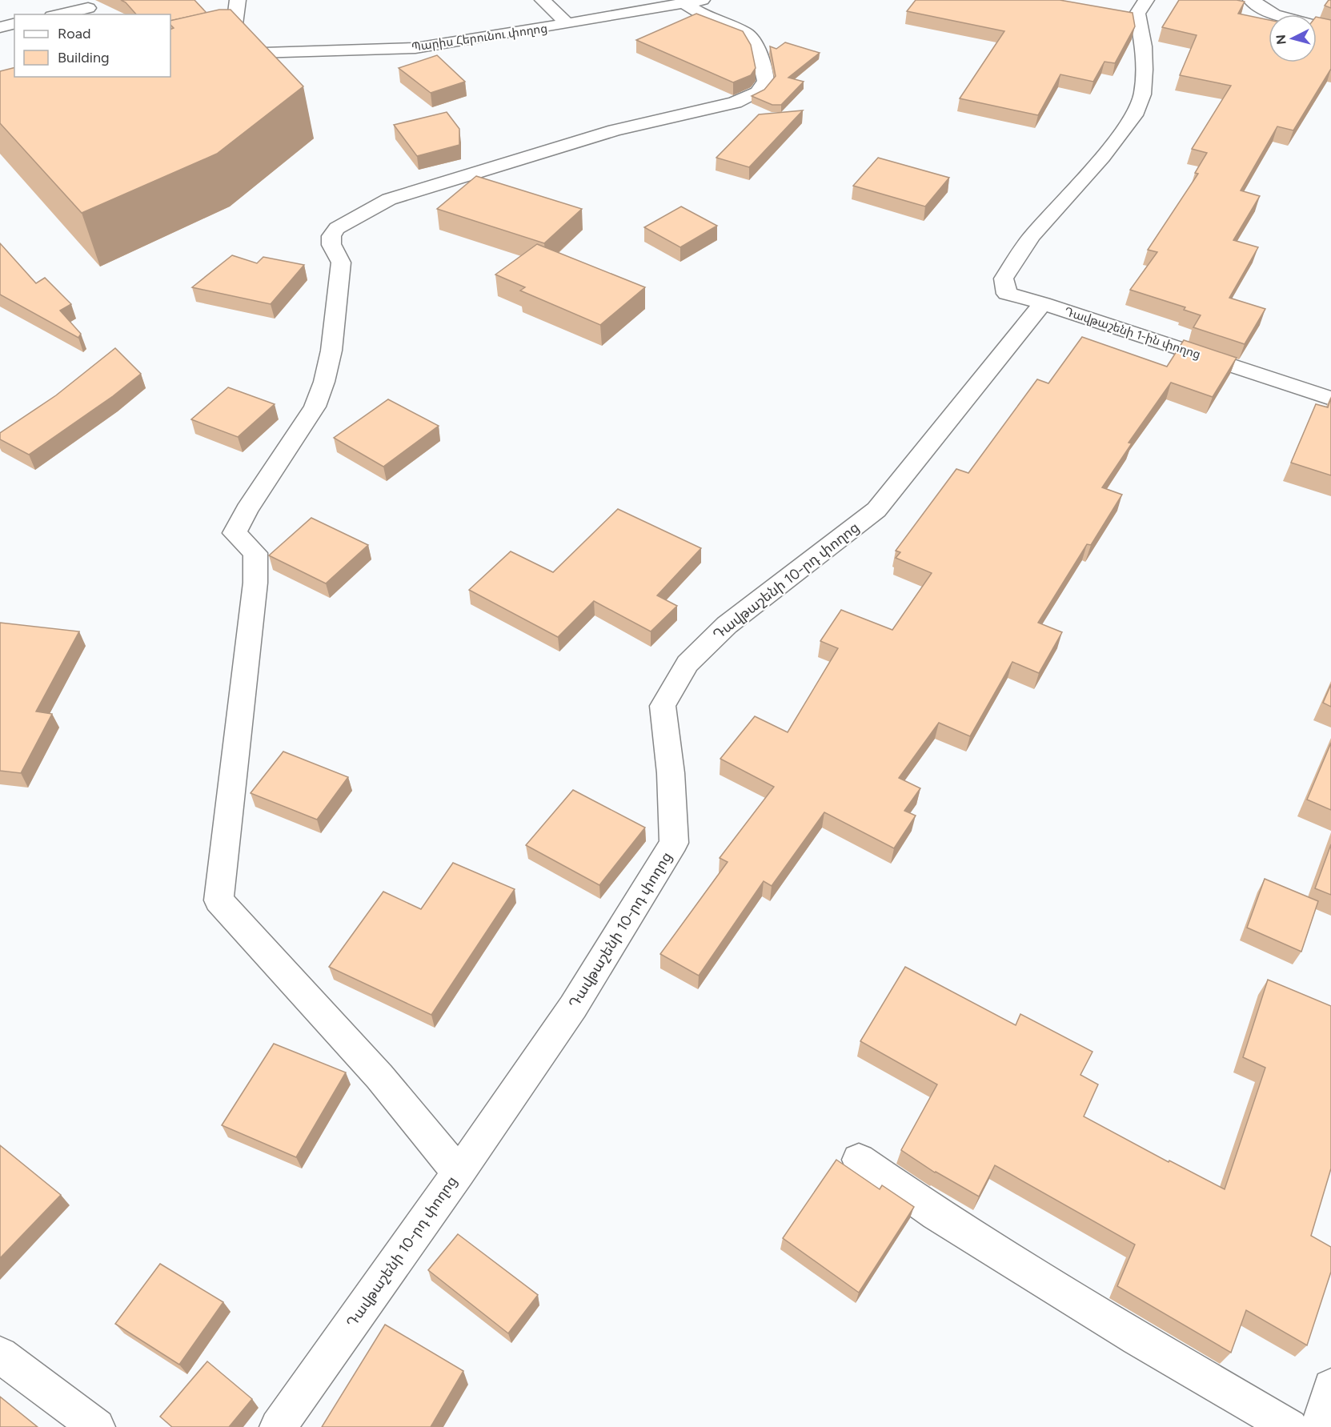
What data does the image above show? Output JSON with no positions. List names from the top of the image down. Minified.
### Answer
{"streets":{"street":["Պարիս Հերունու փողոց","Դավթաշենի 1-ին փողոց","Դավթաշենի 10-րդ փողոց"]},"crossings":[["Դավթաշենի 1-ին փողոց","Դավթաշենի 10-րդ փողոց"]],"legend":["Road","Building"],"north":"left"}
